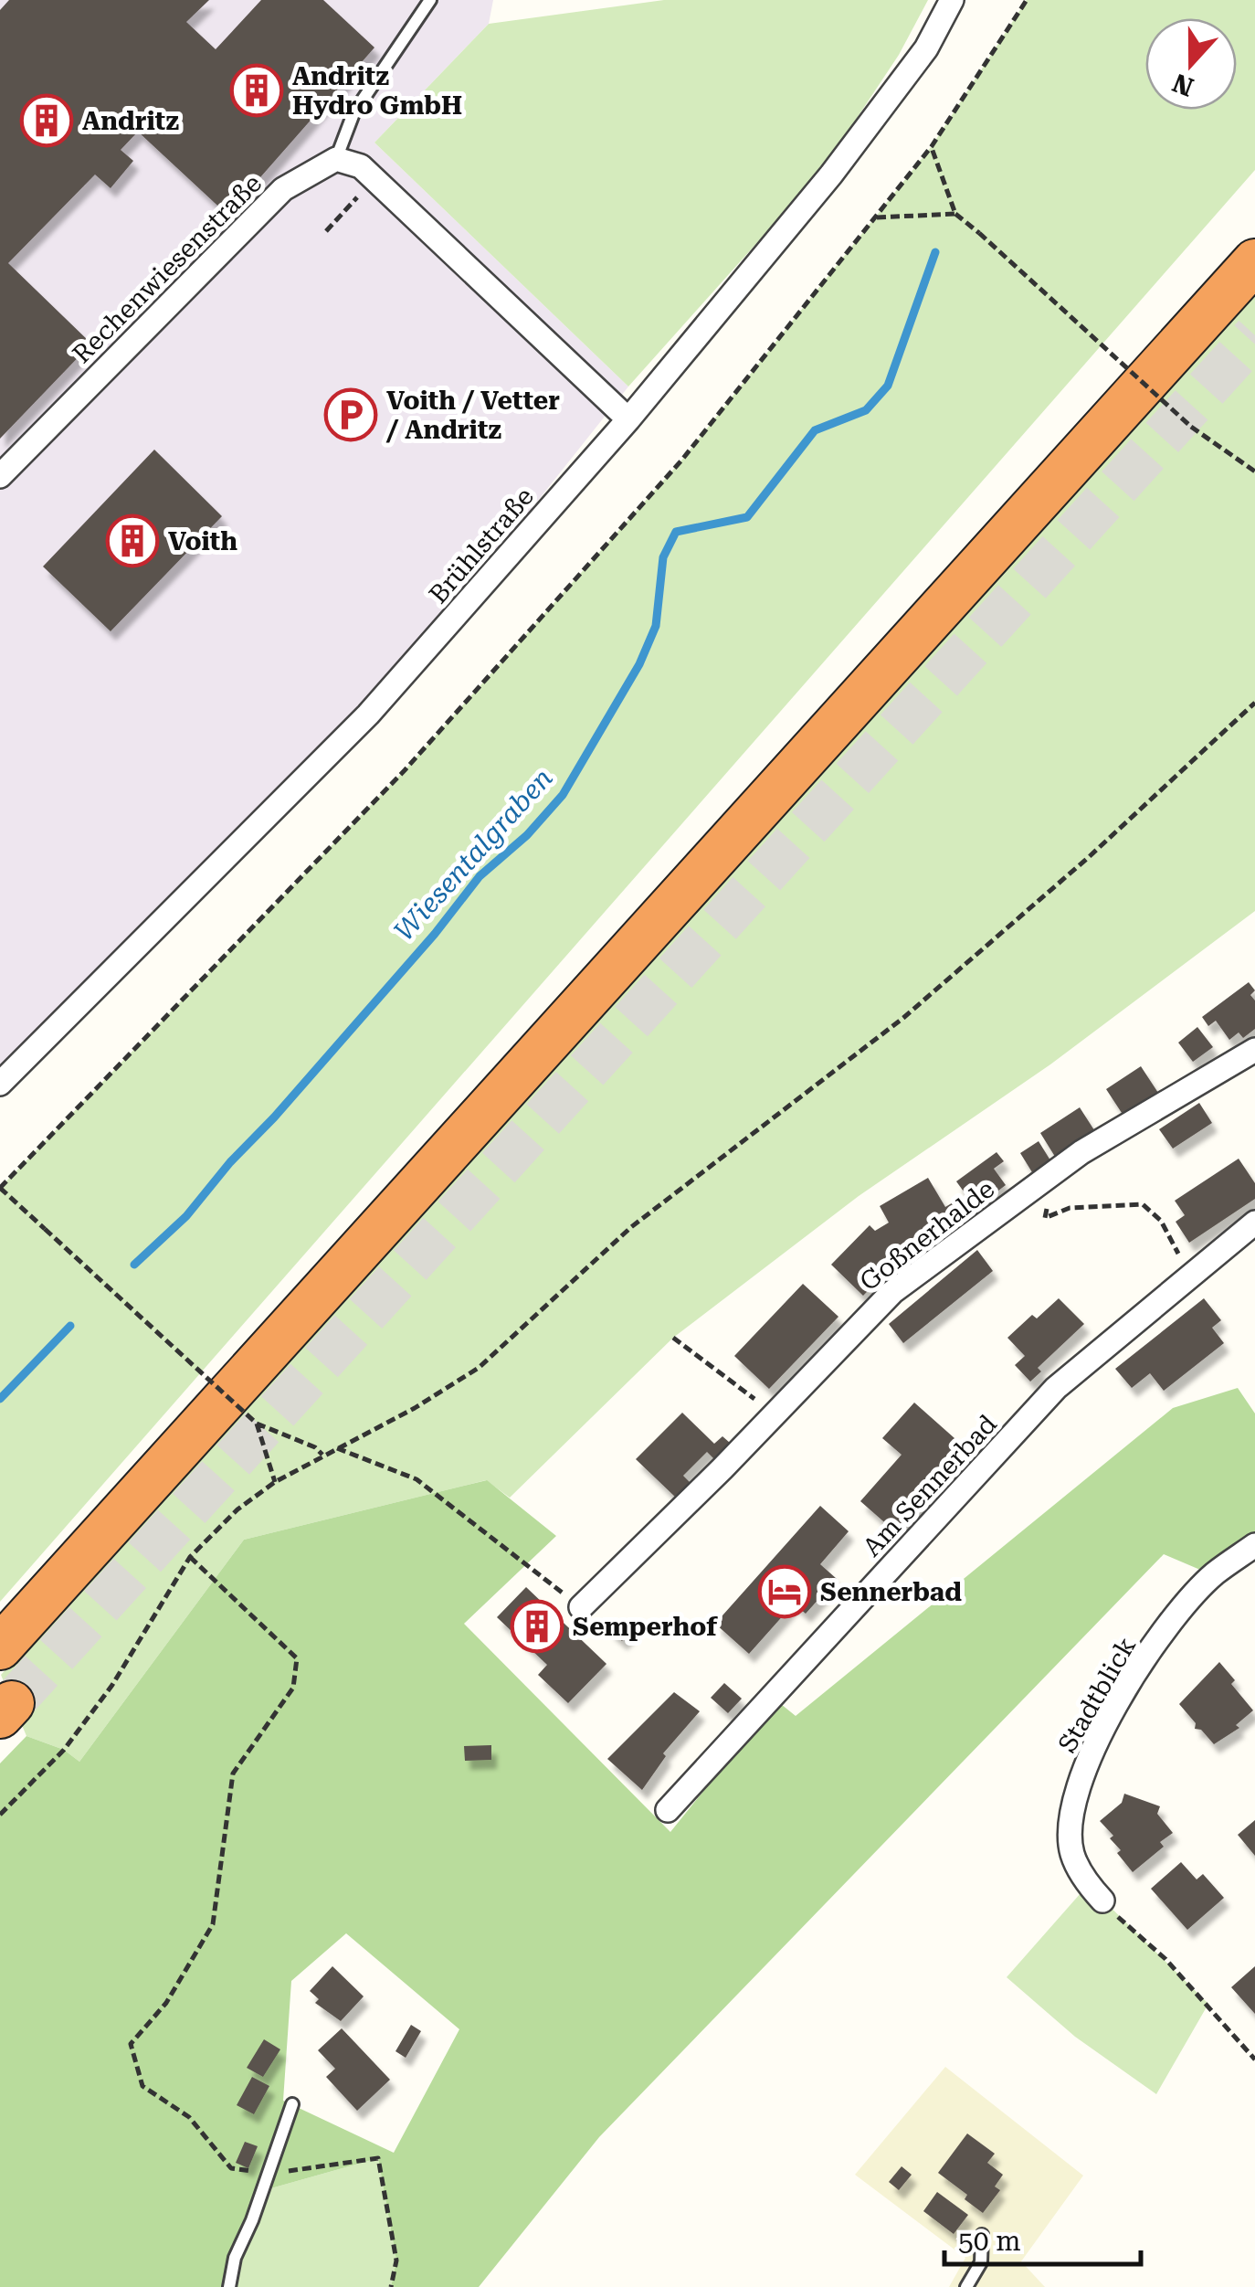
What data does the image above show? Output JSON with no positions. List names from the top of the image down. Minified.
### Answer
{"streets":{"street":["Rechenwiesenstraße","Brühlstraße","Goßnerhalde","Am Sennerbad","Stadtblick"]},"water":["Wiesentalgraben"],"places":{"building":["Andritz Hydro GmbH","Andritz","Voith","Semperhof"],"parking":["Voith / Vetter / Andritz"],"hotel":["Sennerbad"]},"scale_bar":"50 m","north":"bottom"}
